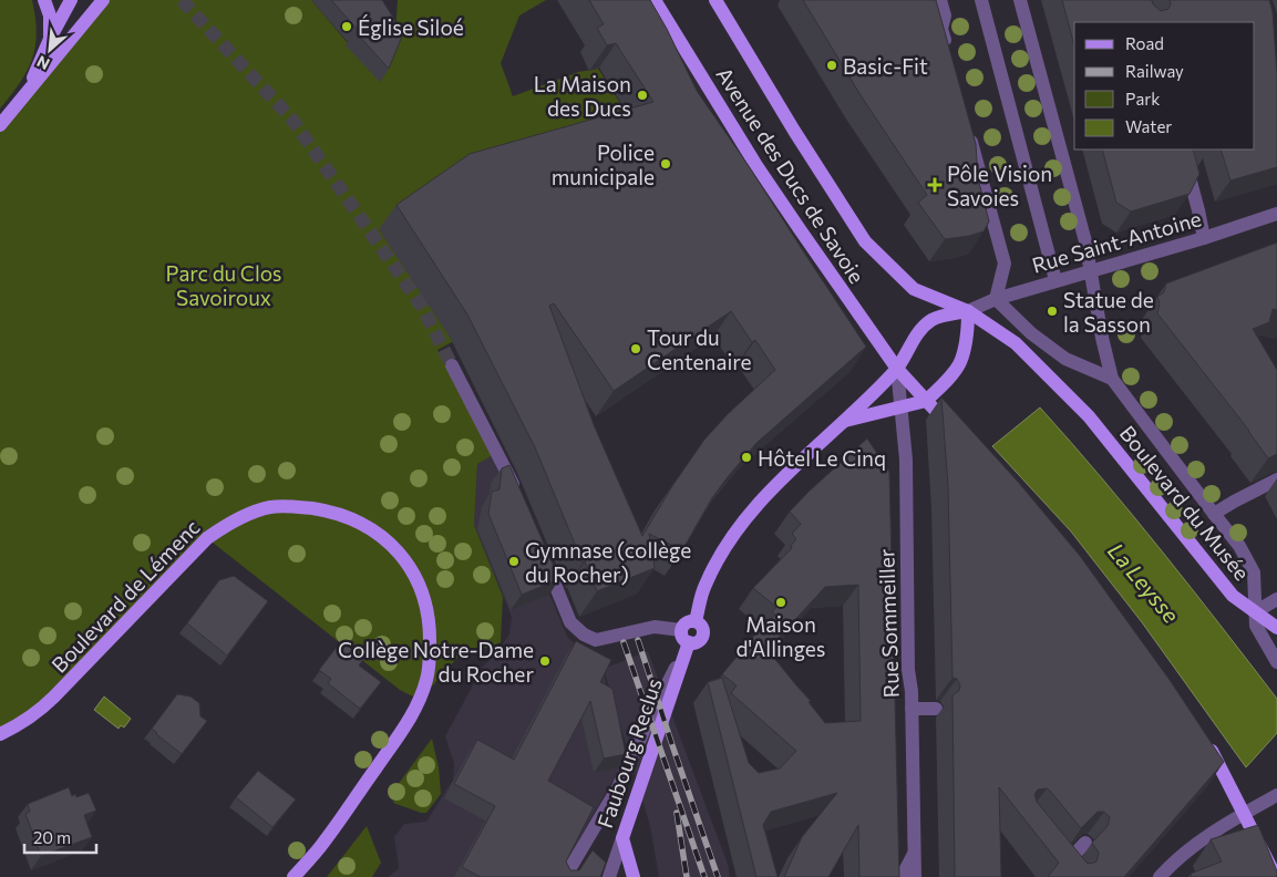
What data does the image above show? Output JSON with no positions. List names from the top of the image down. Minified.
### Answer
{"streets":{"main road":["Avenue des Ducs de Savoie","Boulevard du Musée","Boulevard de Lémenc","Faubourg Reclus"],"street":["Rue Saint-Antoine","Rue Sommeiller"]},"crossings":[["Avenue des Ducs de Savoie","Rue Saint-Antoine"],["Avenue des Ducs de Savoie","Boulevard du Musée"],["Avenue des Ducs de Savoie","Rue Sommeiller"],["Avenue des Ducs de Savoie","Faubourg Reclus"],["Rue Saint-Antoine","Boulevard du Musée"],["Rue Saint-Antoine","Faubourg Reclus"],["Boulevard du Musée","Faubourg Reclus"],["Rue Sommeiller","Faubourg Reclus"]],"water":["La Leysse"],"parks":["Parc du Clos Savoiroux"],"places":{"other":["Église Siloé","Basic-Fit","La Maison des Ducs","Police municipale","Statue de la Sasson","Tour du Centenaire","Hôtel Le Cinq","Gymnase (collège du Rocher)","Maison d'Allinges","Collège Notre-Dame du Rocher"],"health":["Pôle Vision Savoies"]},"legend":["Road","Railway","Park","Water"],"scale_bar":"20 m","north":"bottom left"}
